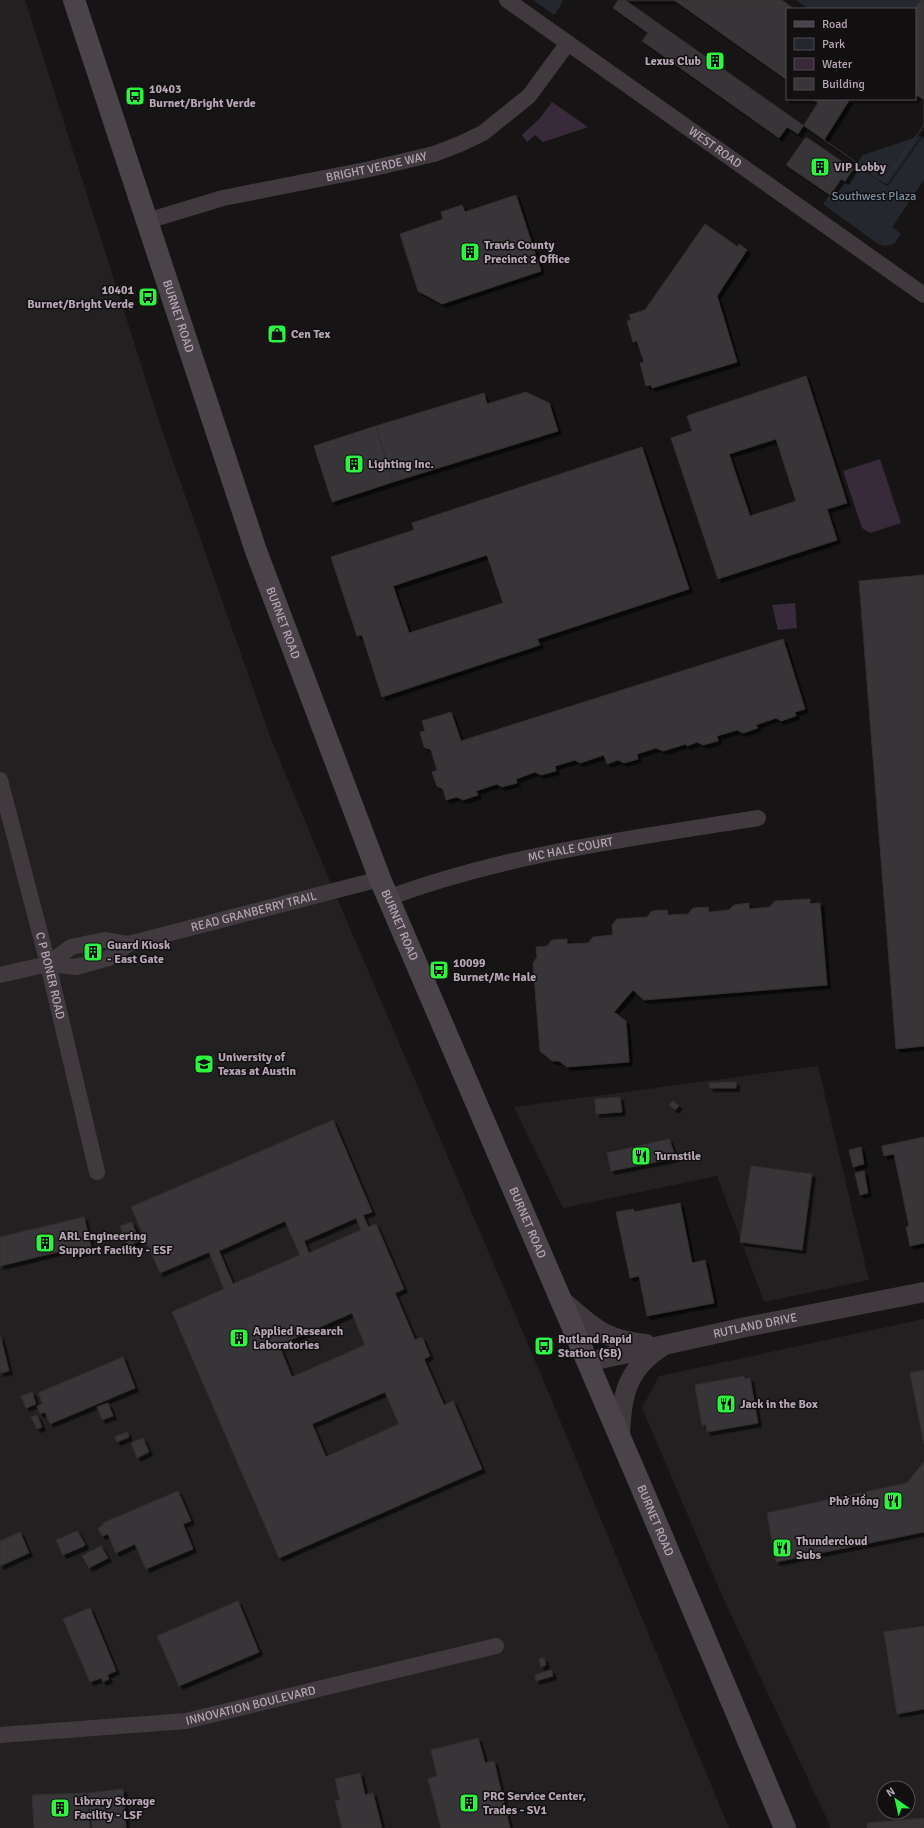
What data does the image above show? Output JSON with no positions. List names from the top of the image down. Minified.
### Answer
{"streets":{"main road":["BURNET ROAD"],"street":["WEST ROAD","BRIGHT VERDE WAY","MC HALE COURT","READ GRANBERRY TRAIL","C P BONER ROAD","RUTLAND DRIVE","INNOVATION BOULEVARD"]},"crossings":[["WEST ROAD","BRIGHT VERDE WAY"],["BRIGHT VERDE WAY","BURNET ROAD"],["BURNET ROAD","MC HALE COURT"],["BURNET ROAD","READ GRANBERRY TRAIL"],["BURNET ROAD","RUTLAND DRIVE"],["MC HALE COURT","READ GRANBERRY TRAIL"],["READ GRANBERRY TRAIL","C P BONER ROAD"]],"parks":["Southwest Plaza"],"places":{"building":["Lexus Club","VIP Lobby","Travis County Precinct 2 Office","Lighting Inc.","Guard Kiosk - East Gate","ARL Engineering Support Facility - ESF","Applied Research Laboratories","PRC Service Center, Trades - SV1","Library Storage Facility - LSF"],"bus stop":["10403 Burnet/Bright Verde","10401 Burnet/Bright Verde","10099 Burnet/Mc Hale","Rutland Rapid Station (SB)"],"shop":["Cen Tex"],"school or university":["University of Texas at Austin"],"restaurant":["Turnstile","Jack in the Box","Phở Hồng","Thundercloud Subs"]},"legend":["Road","Park","Water","Building"],"north":"top left"}
